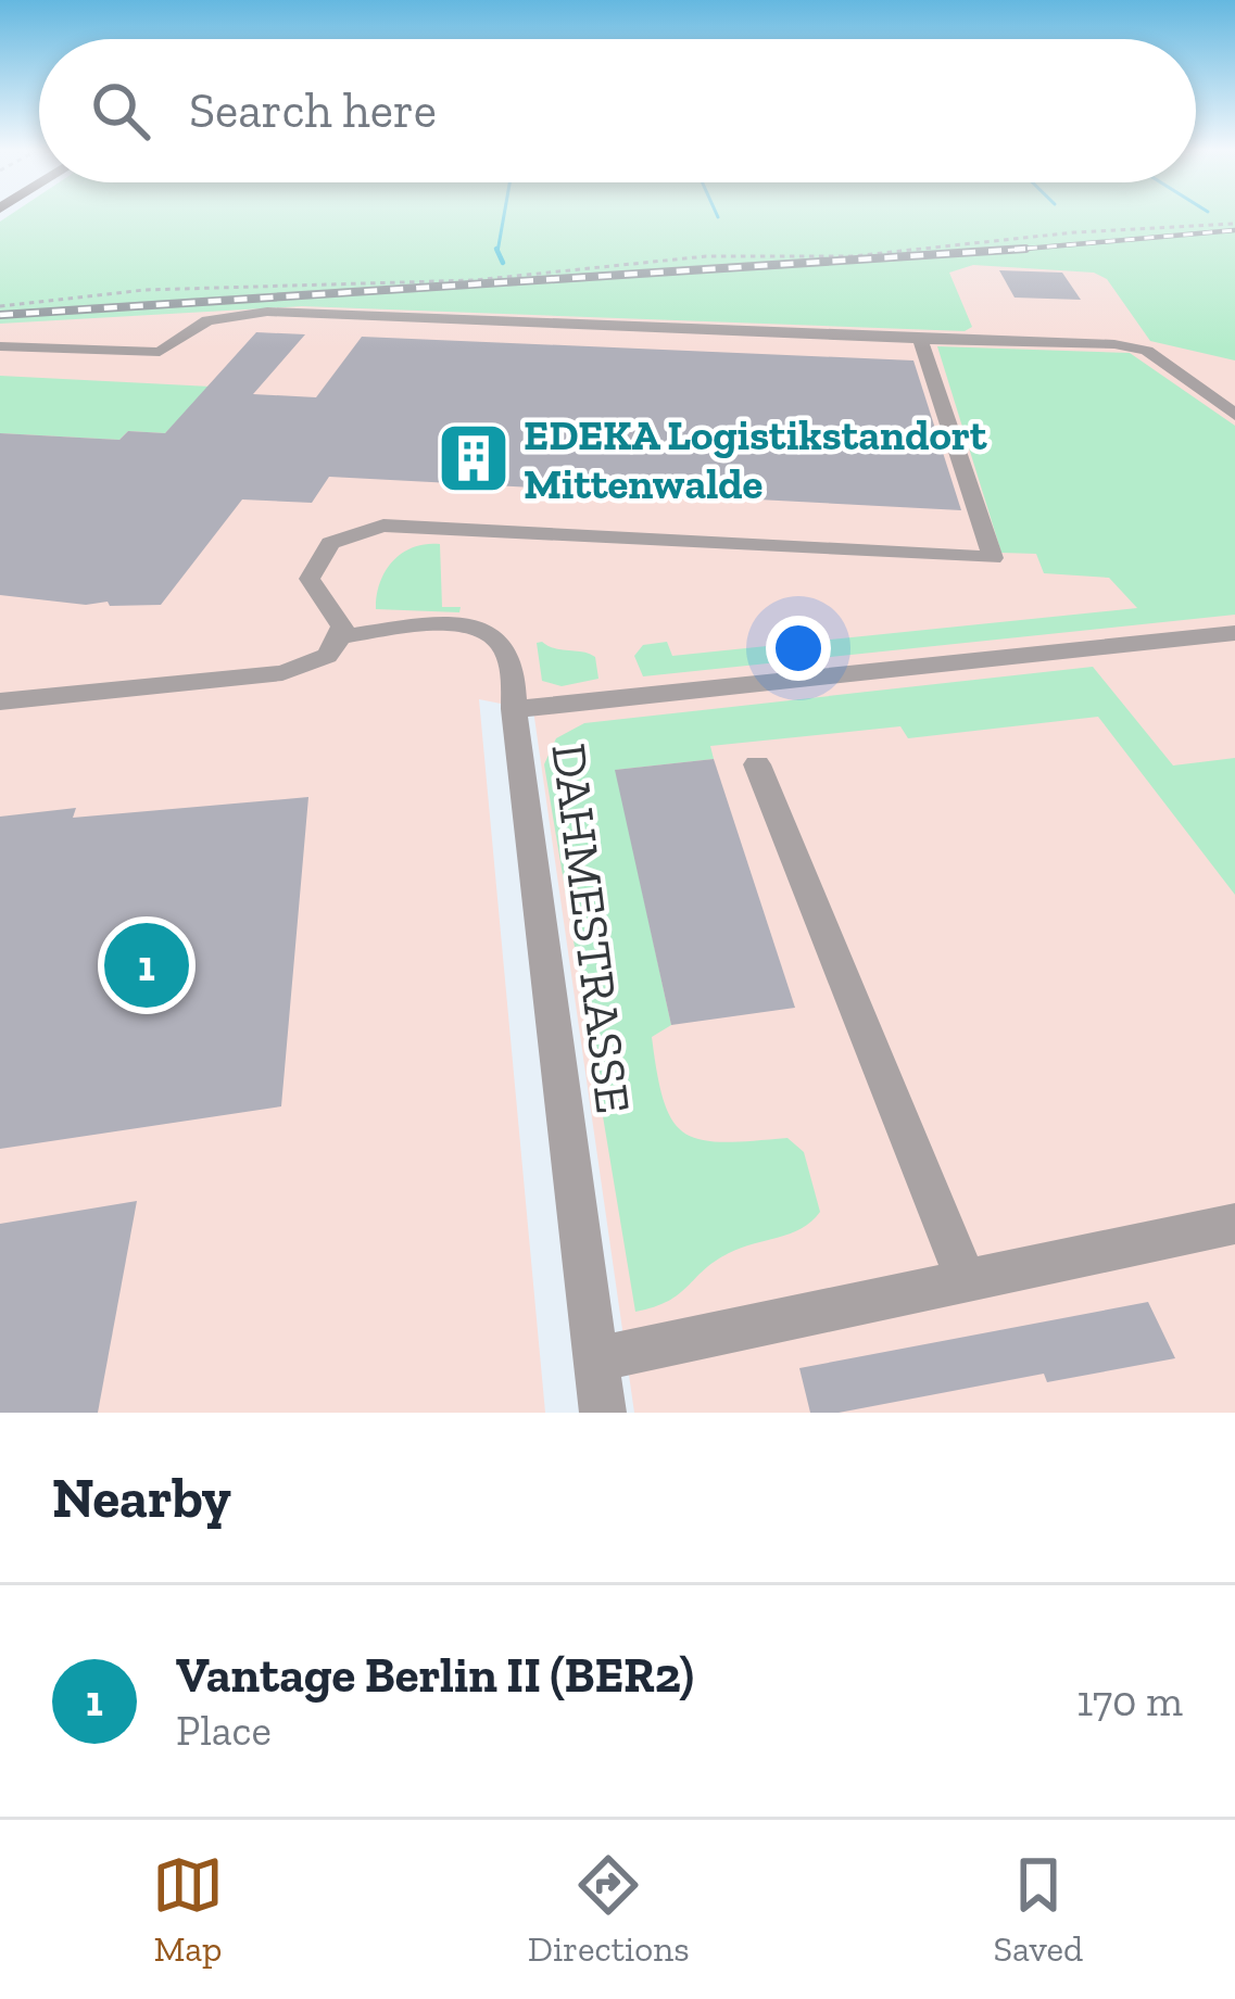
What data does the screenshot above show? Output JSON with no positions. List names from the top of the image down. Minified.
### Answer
{"streets":{"street":["DAHMESTRASSE"]},"places":{"building":["EDEKA Logistikstandort Mittenwalde"]},"page":{"search":"Search here","pins":"1","heading":"Nearby","list":[{"mark":"1","name":"Vantage Berlin II (BER2)","note":"Place","value":"170 m"}],"nav":["Map","Directions","Saved"]}}
